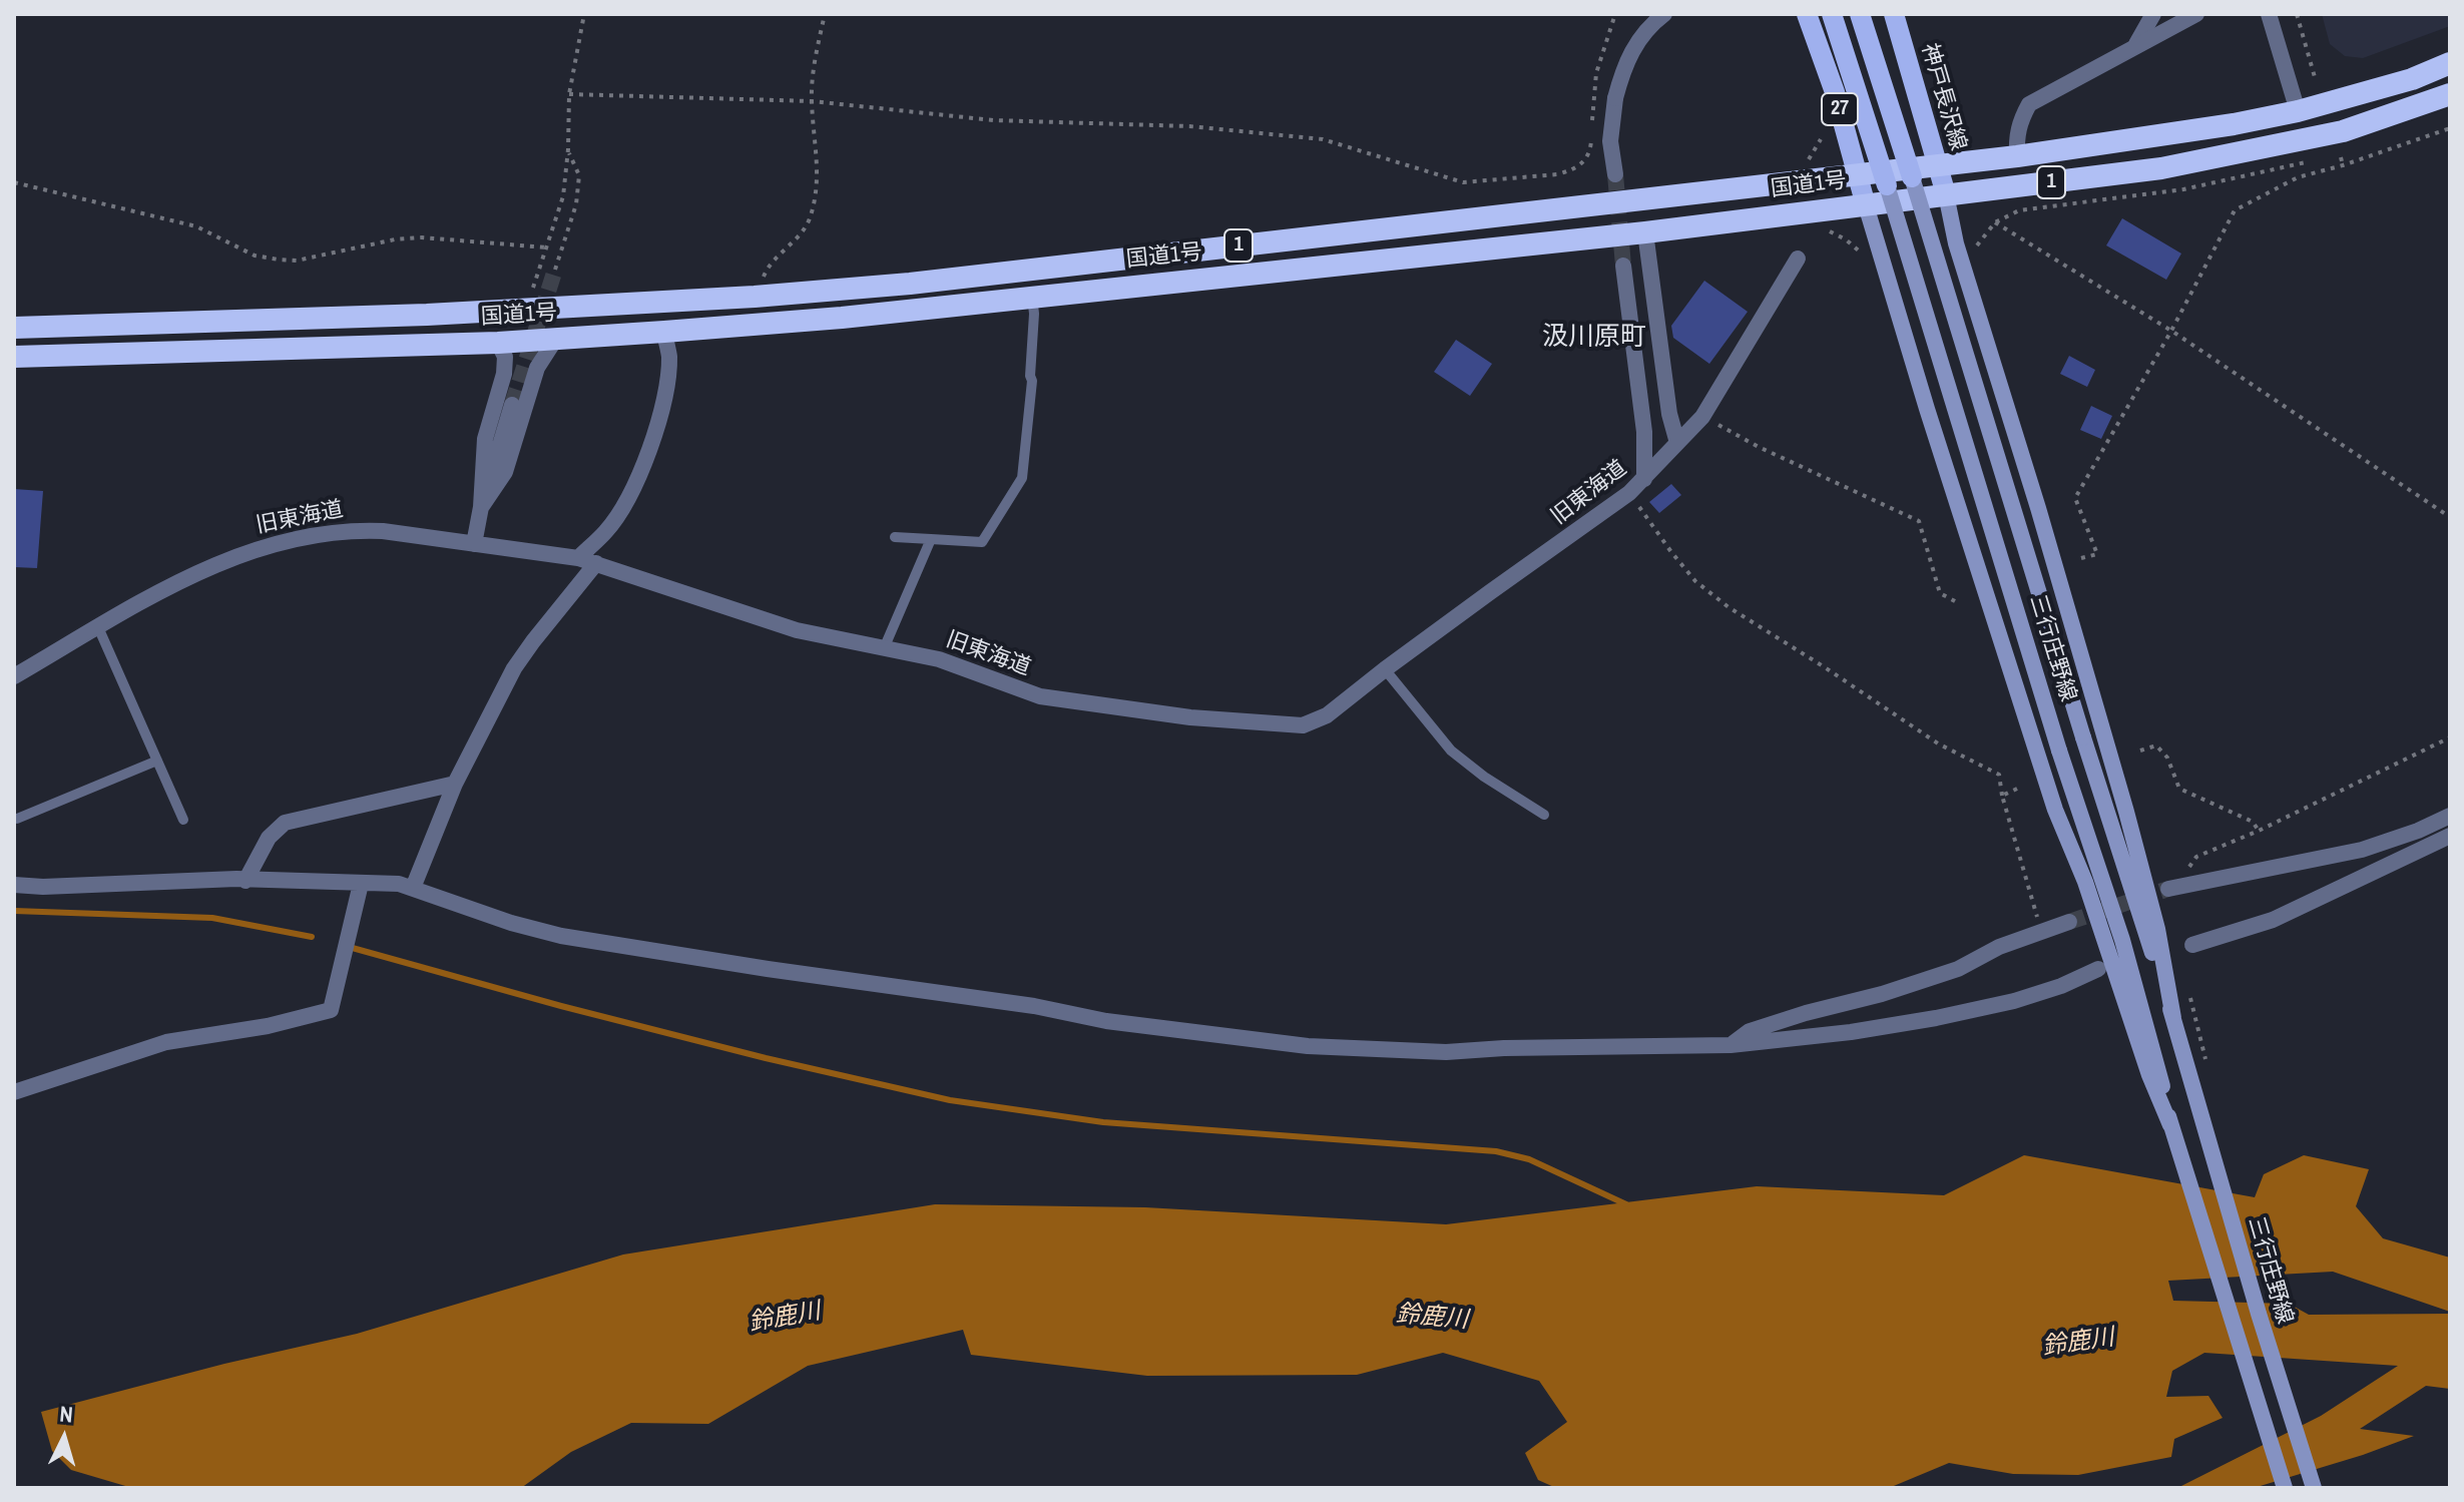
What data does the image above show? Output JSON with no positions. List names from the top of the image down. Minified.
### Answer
{"streets":{"highway":["1","国道1号"],"main road":["神戸長沢線","27","三行庄野線"],"street":["旧東海道"]},"crossings":[["神戸長沢線","国道1号"],["神戸長沢線","三行庄野線"],["27","国道1号"],["27","三行庄野線"],["国道1号","三行庄野線"]],"districts":["汲川原町"],"water":["鈴鹿川"],"north":"top"}
